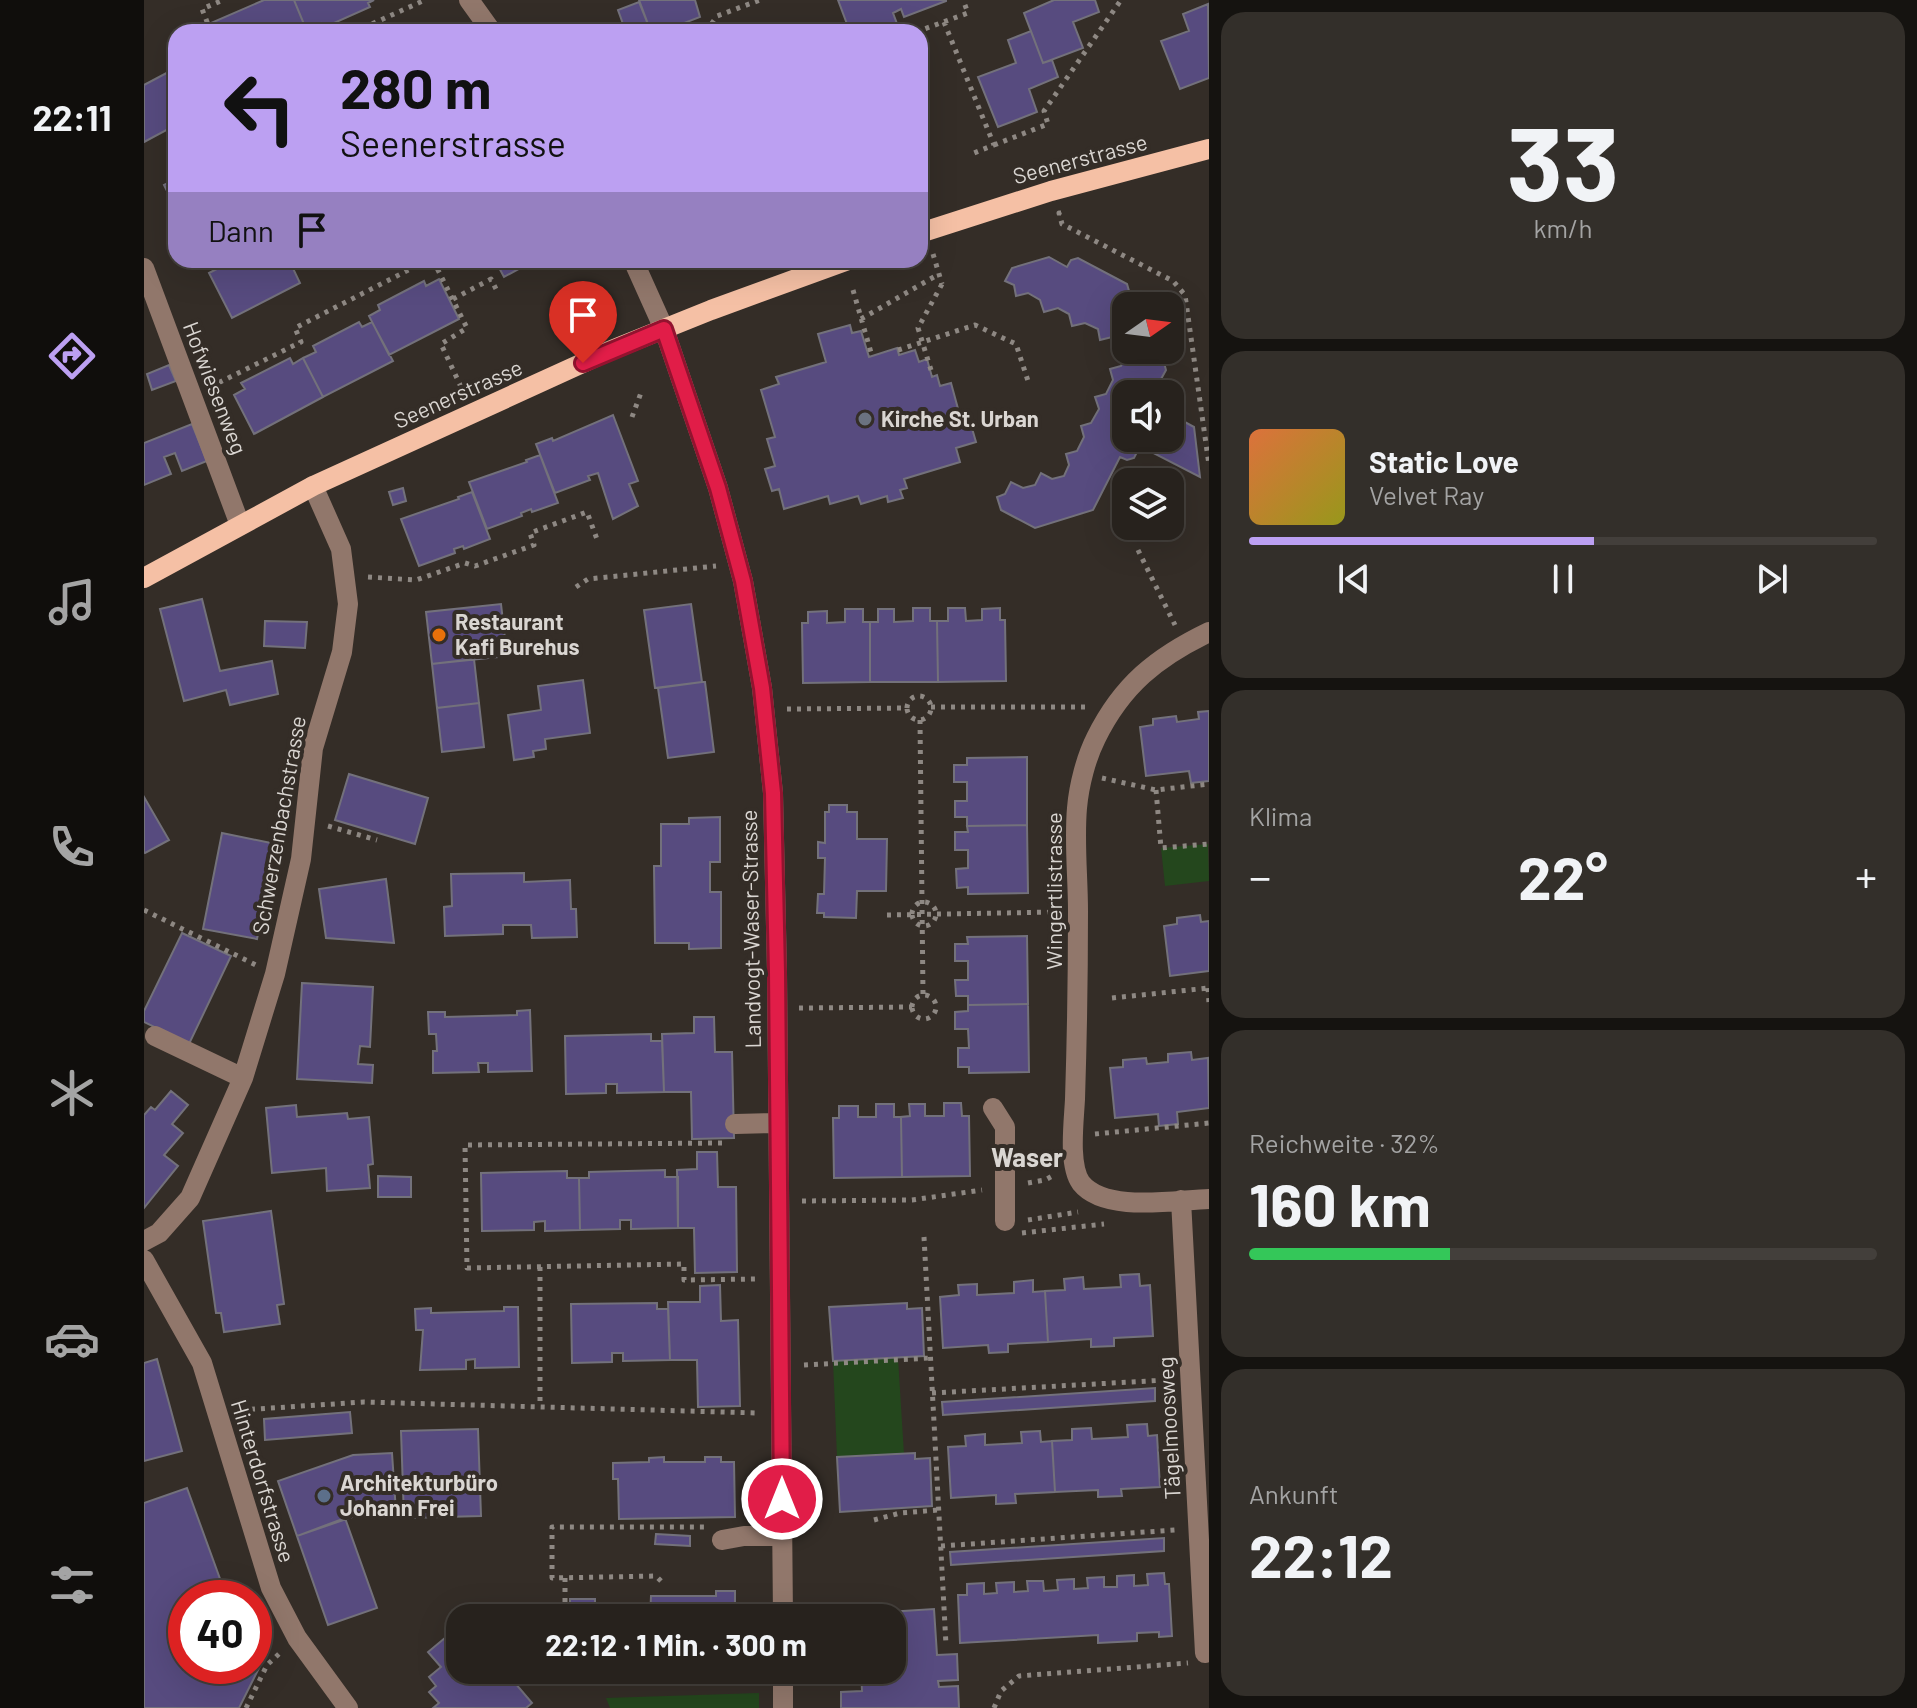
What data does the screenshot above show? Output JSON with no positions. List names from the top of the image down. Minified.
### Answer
{"streets":{"main road":["Seenerstrasse"],"street":["Hofwiesenweg","Schwerzenbachstrasse","Wingertlistrasse","Landvogt-Waser-Strasse","Tägelmoosweg","Hinterdorfstrasse"]},"crossings":[["Seenerstrasse","Hofwiesenweg"],["Seenerstrasse","Schwerzenbachstrasse"],["Seenerstrasse","Landvogt-Waser-Strasse"]],"districts":["Waser"],"places":["Kirche St. Urban","Restaurant Kafi Burehus","Architekturbüro Johann Frei"],"north":"right","page":{"tabs":"22:11","tile":[["33","km/h"],"Klima",["Reichweite · 32%","160 km"],["Ankunft","22:12"]],"turn":["280 m","Seenerstrasse"],"then":"Dann","song":["Static Love","Velvet Ray"],"heat":["−","22°","+"],"limit":"40","trip":"22:12 · 1 Min. · 300 m"}}
